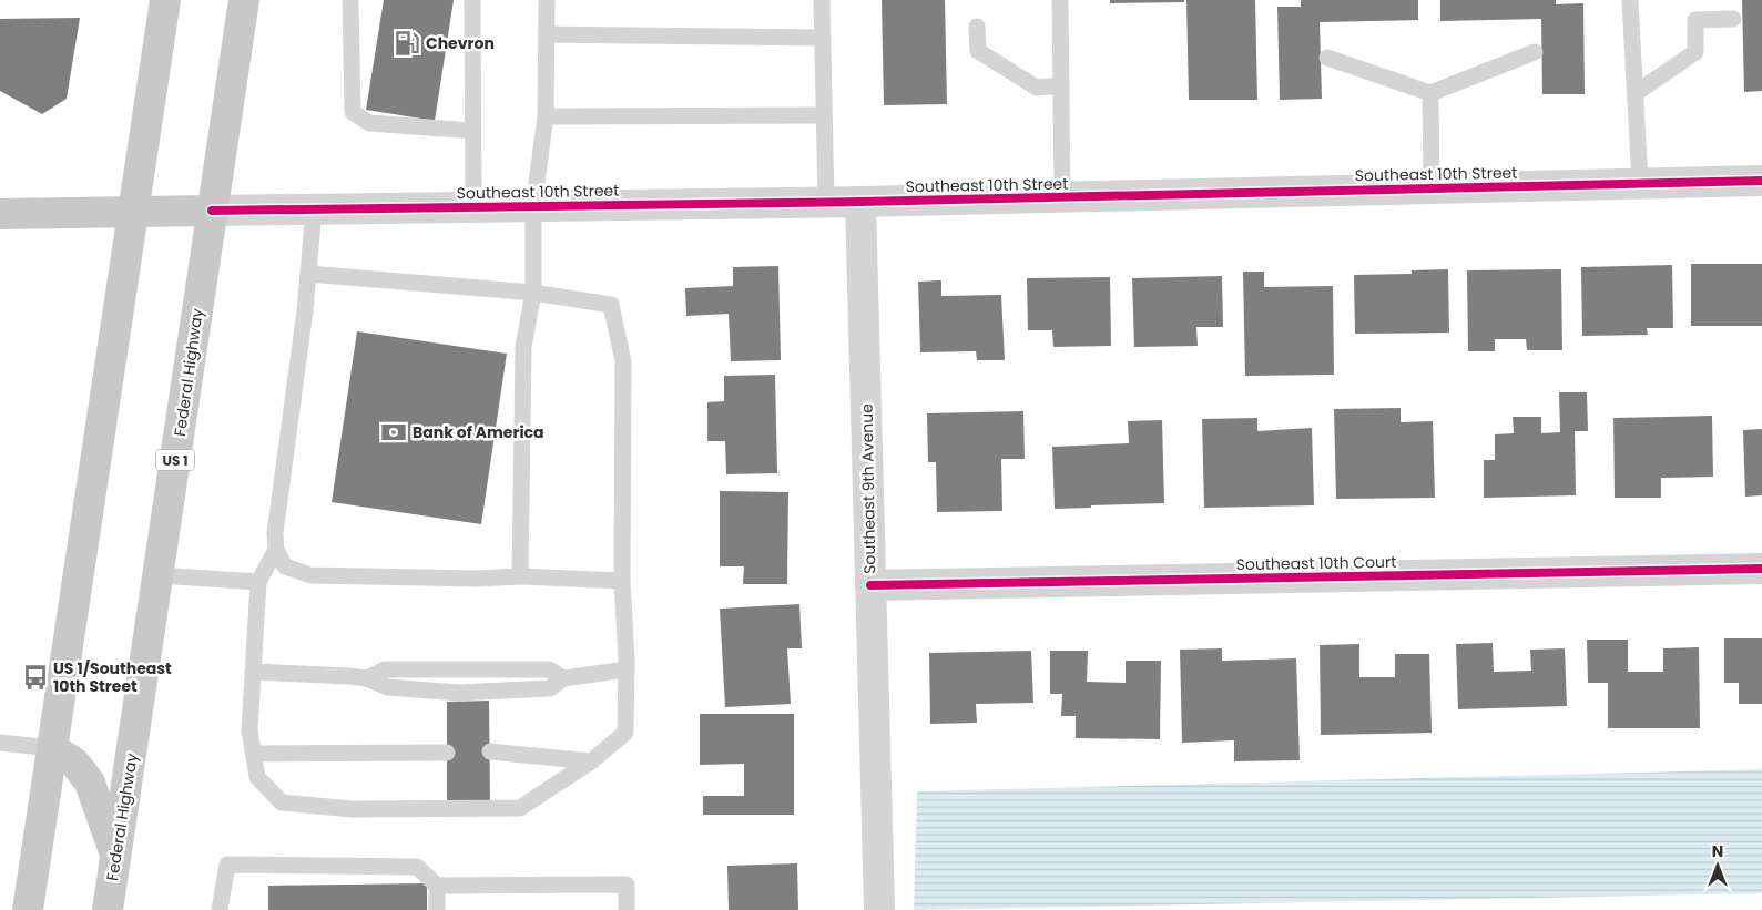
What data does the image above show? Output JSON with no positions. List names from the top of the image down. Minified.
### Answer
{"streets":{"main road":["Southeast 10th Street","Federal Highway","US 1"],"street":["Southeast 9th Avenue","Southeast 10th Court"]},"crossings":[["Southeast 10th Street","Federal Highway"],["Southeast 10th Street","Southeast 9th Avenue"],["Southeast 9th Avenue","Southeast 10th Court"]],"places":{"fuel station":["Chevron"],"bank":["Bank of America"],"bus stop":["US 1/Southeast 10th Street"]},"north":"top"}
